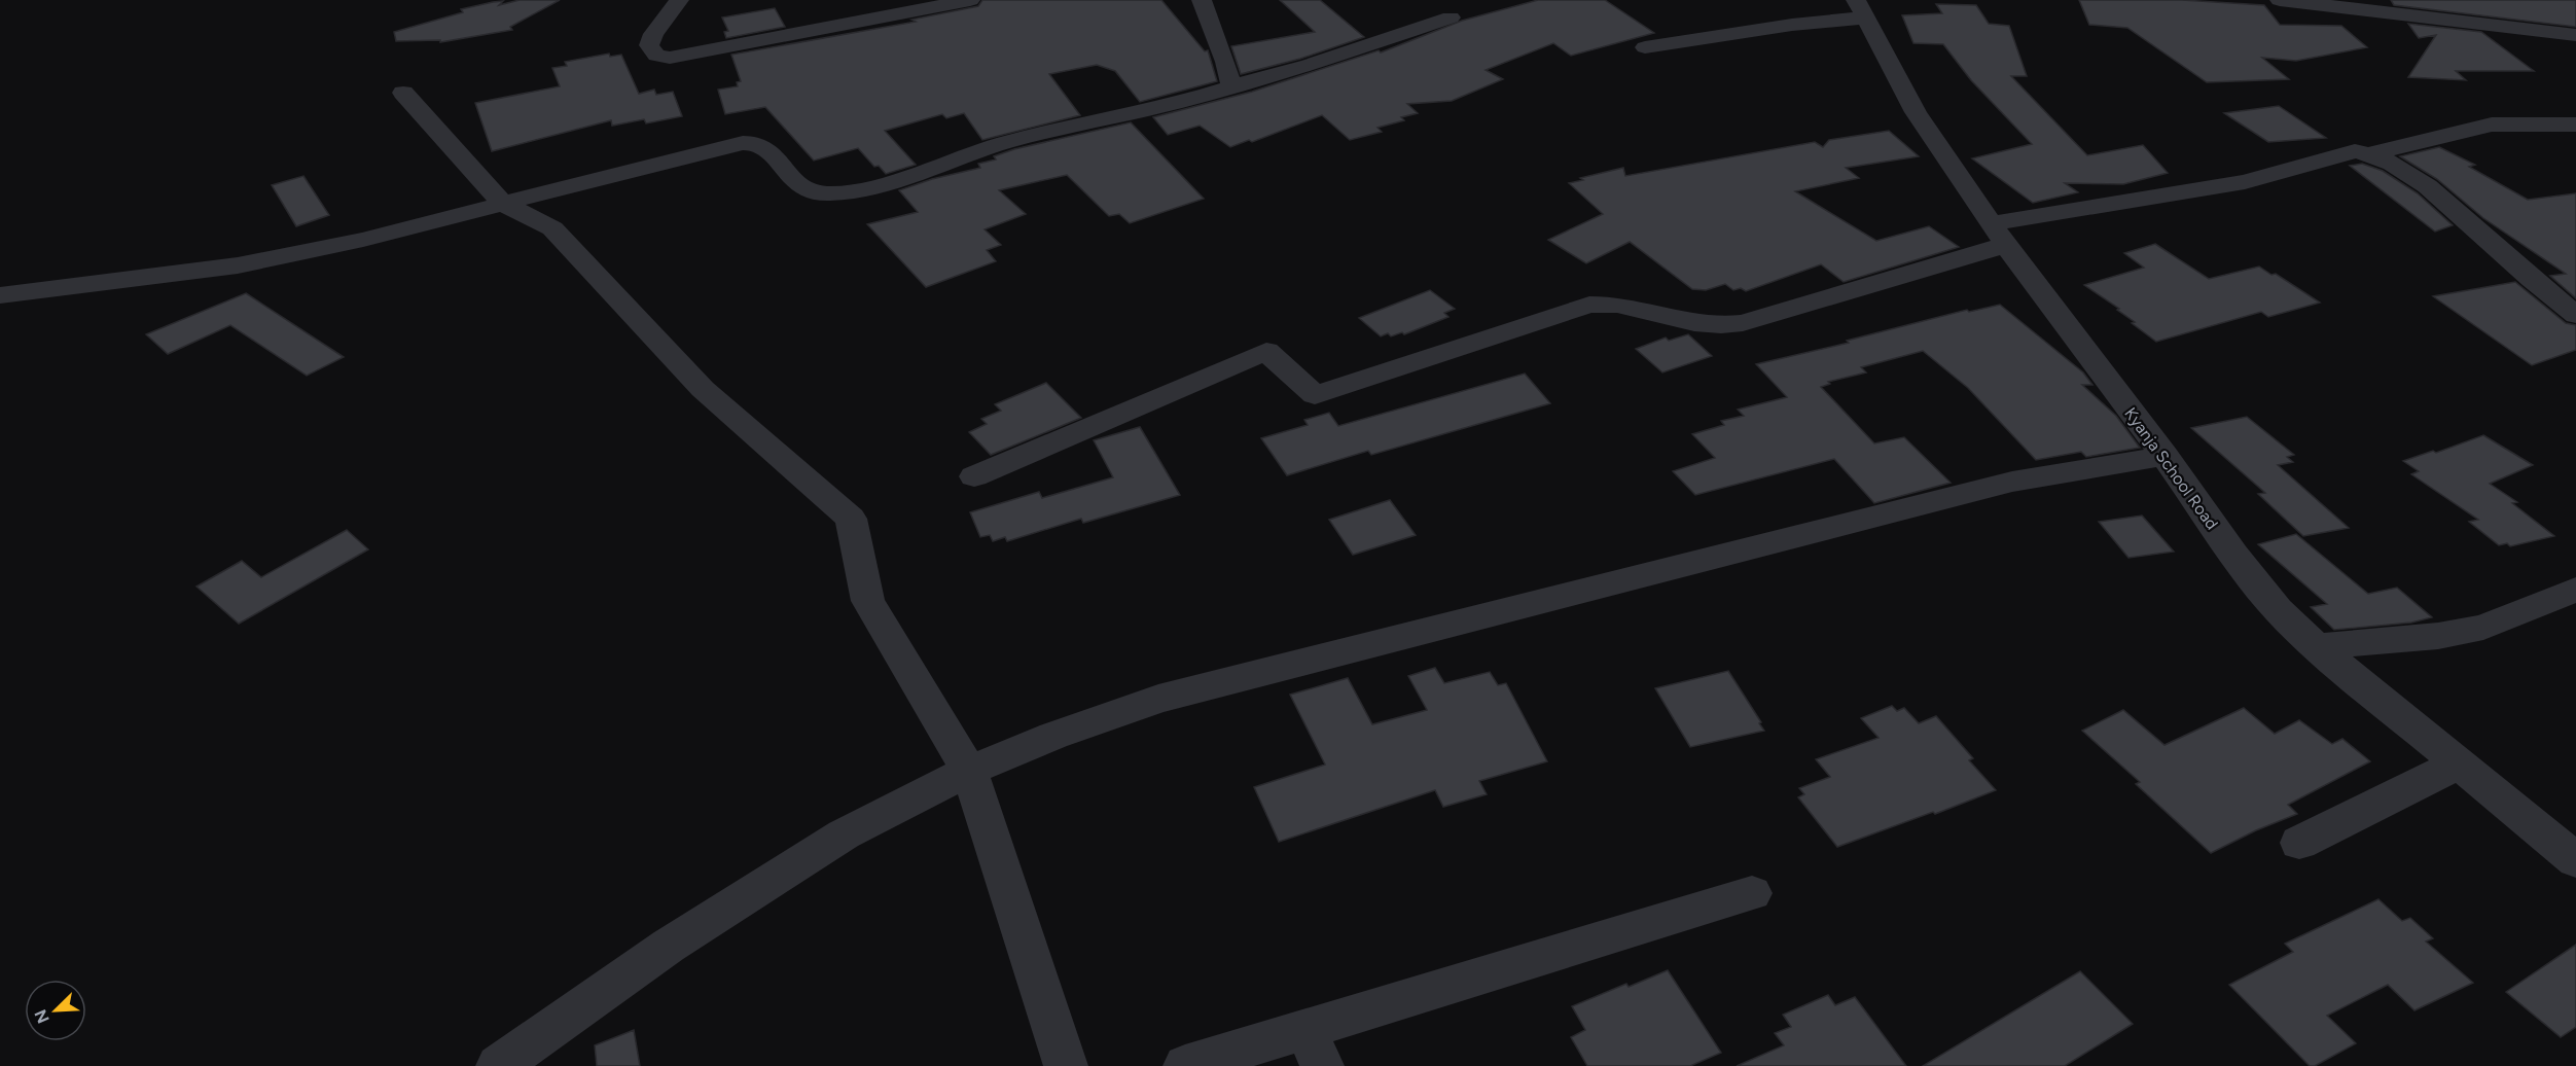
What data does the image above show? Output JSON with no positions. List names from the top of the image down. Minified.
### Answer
{"streets":{"street":["Kyanja School Road"]},"north":"bottom left"}
